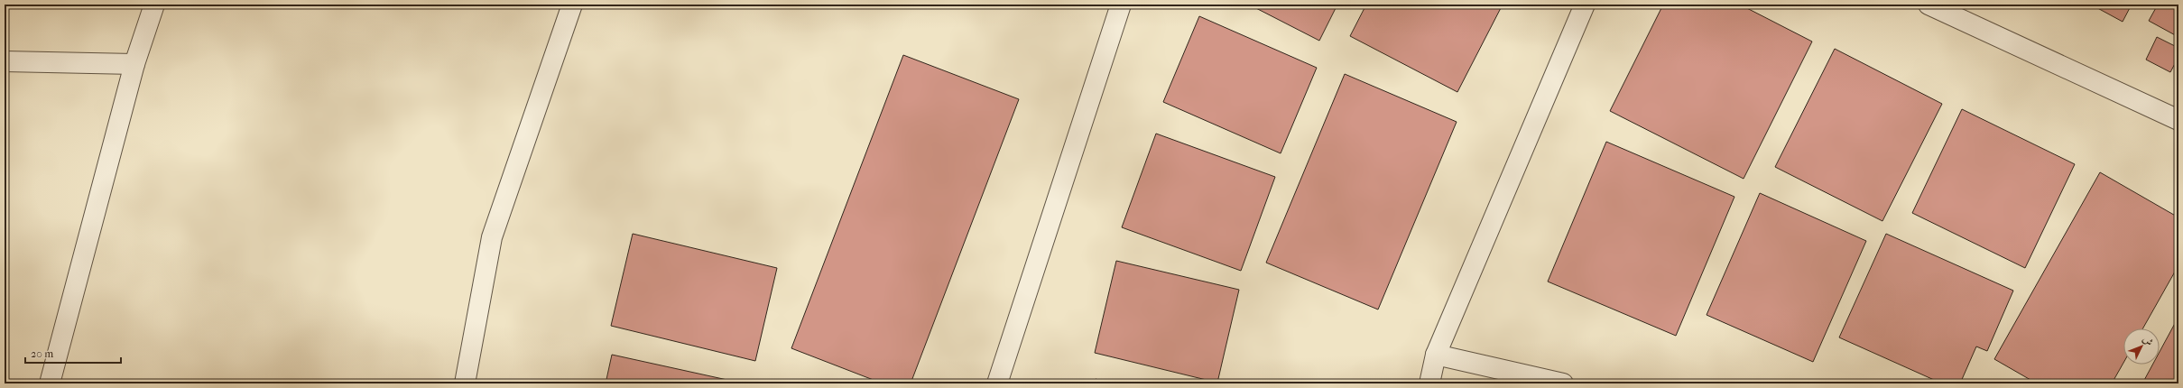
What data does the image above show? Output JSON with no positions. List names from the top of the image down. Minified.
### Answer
{"scale_bar":"20 m","north":"top right"}
